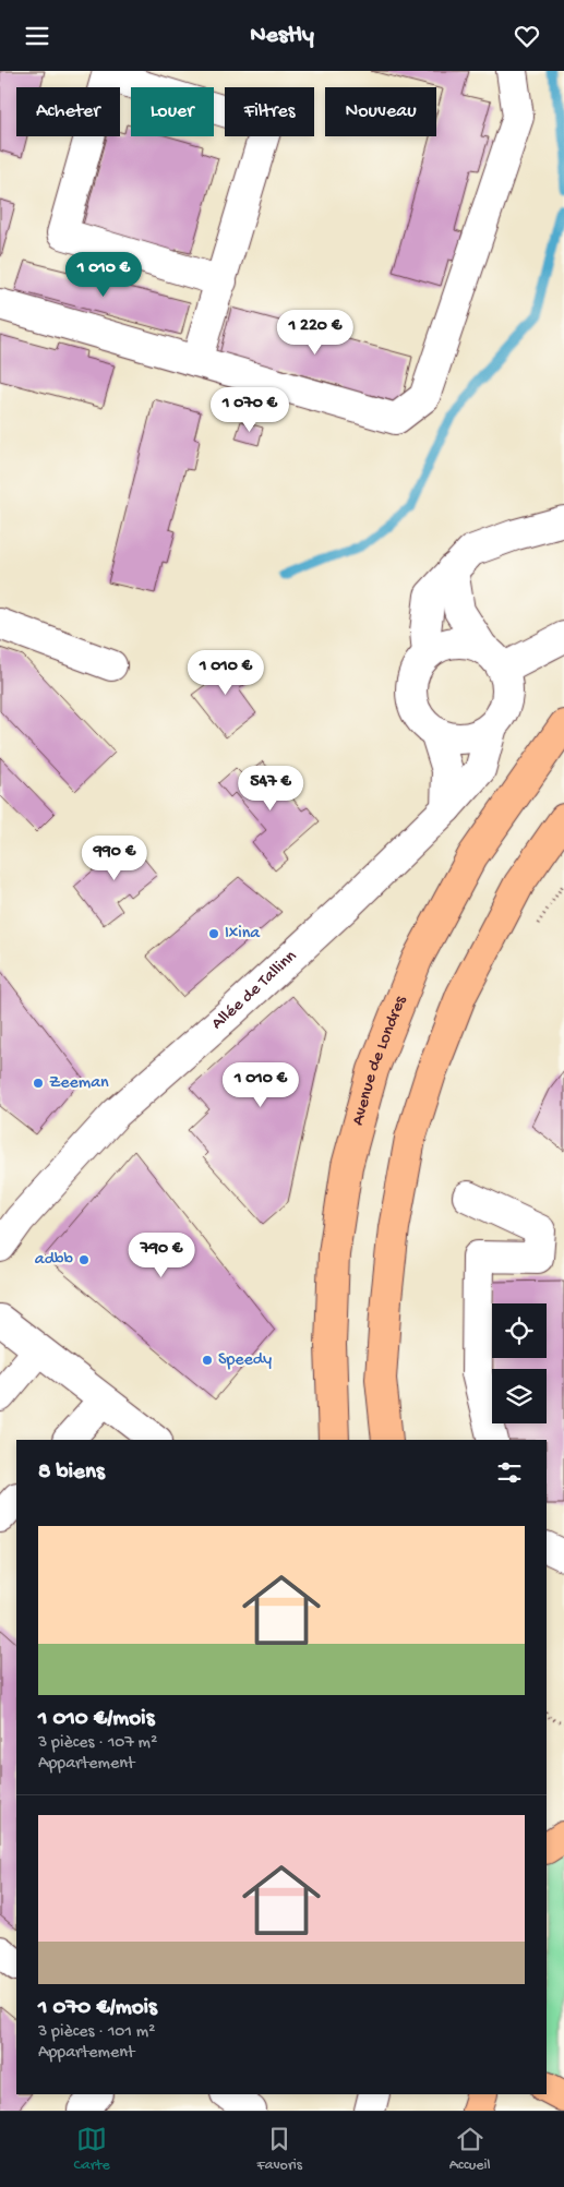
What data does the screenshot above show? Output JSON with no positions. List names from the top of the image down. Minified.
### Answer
{"streets":{"main road":["Avenue de Londres"],"lane":["Allée de Tallinn"]},"places":["Ixina","Zeeman","adbb","Speedy"],"page":{"header":"Nestly","chip":["Acheter","Louer","Filtres","Nouveau"],"price":["1 010 €","1 220 €","1 070 €","1 010 €","547 €","990 €","1 010 €","790 €"],"heading":"8 biens","list":[{"name":"1 010 €/mois","note":"3 pièces · 107 m² · Appartement"},{"name":"1 070 €/mois","note":"3 pièces · 101 m² · Appartement"}],"tabs":["Carte","Favoris","Accueil"]}}
